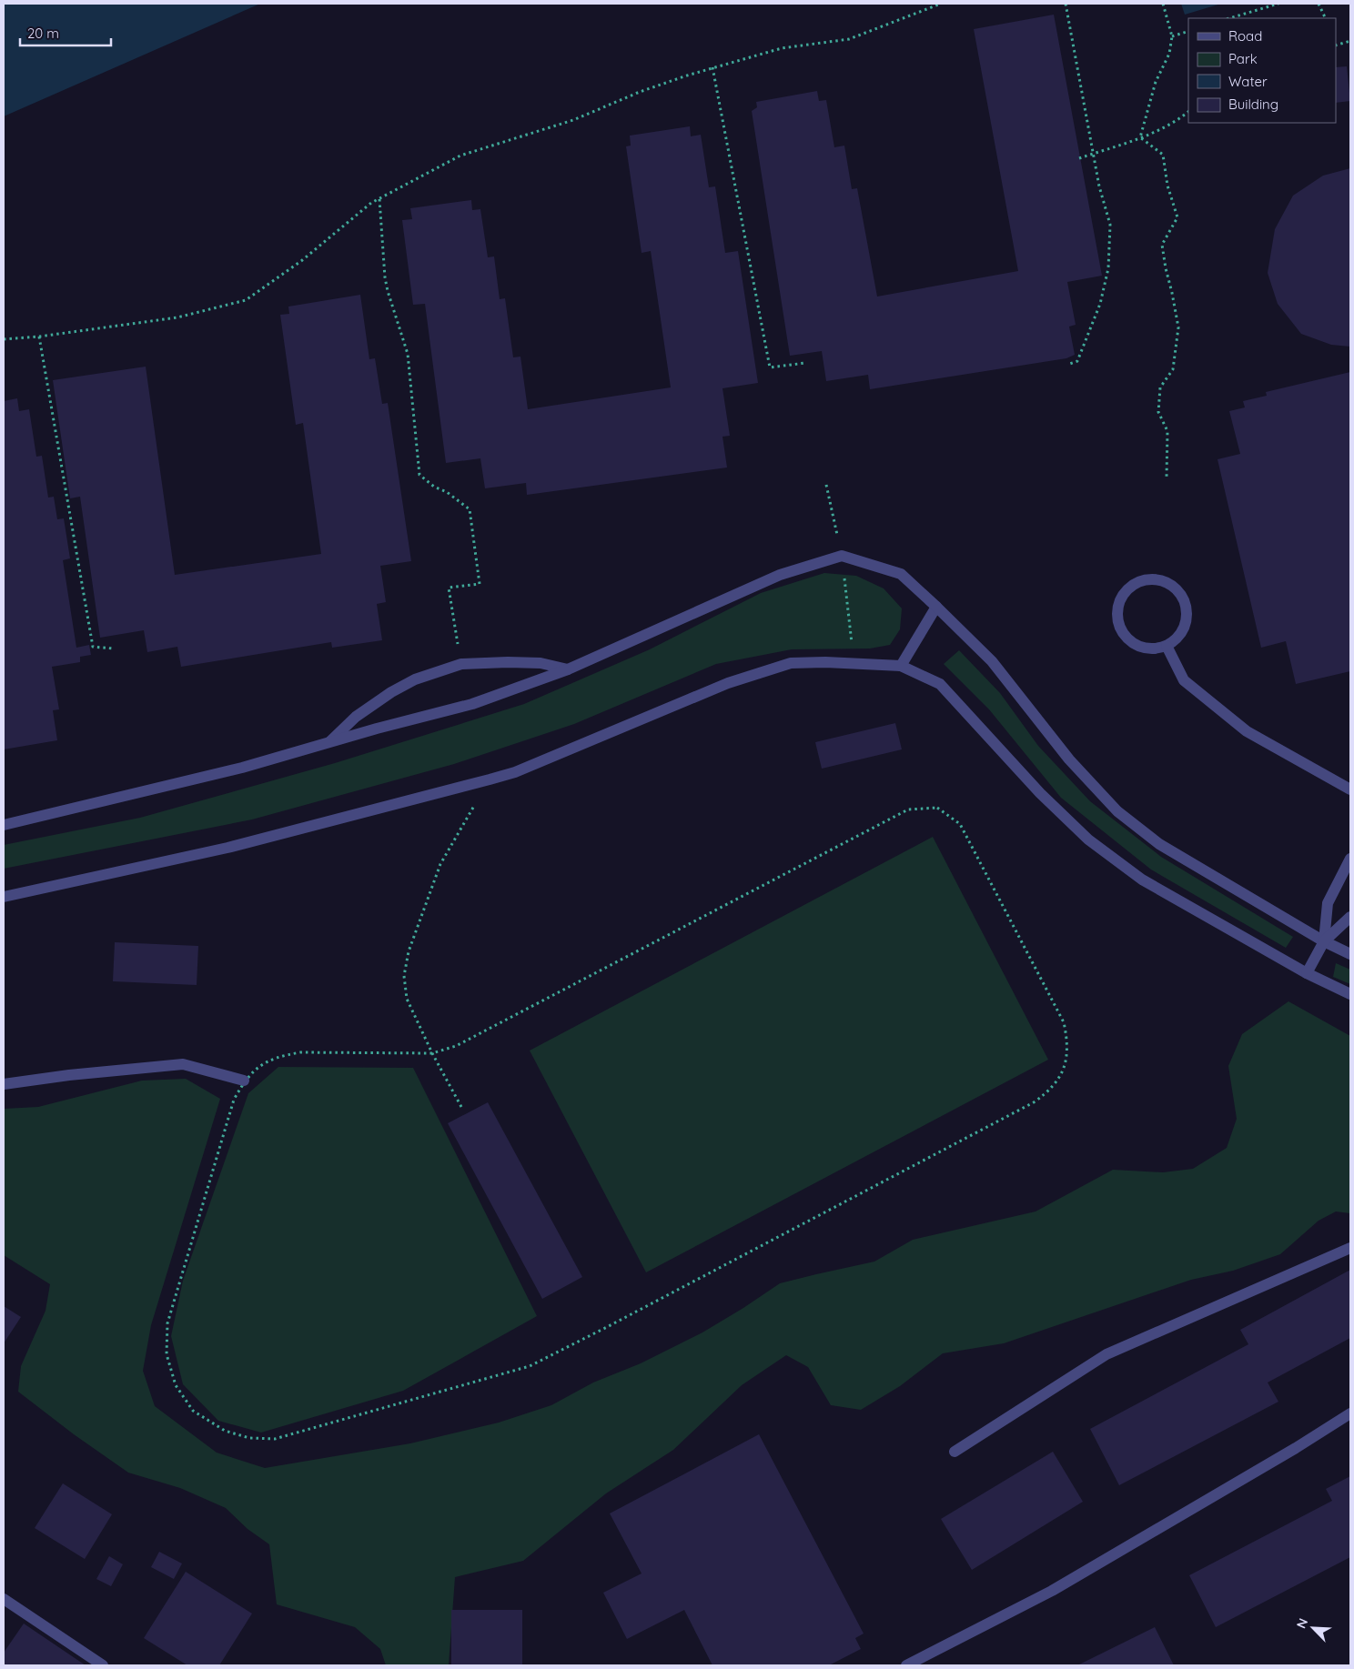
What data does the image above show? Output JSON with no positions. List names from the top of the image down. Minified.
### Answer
{"legend":["Road","Park","Water","Building"],"scale_bar":"20 m","north":"top left"}
